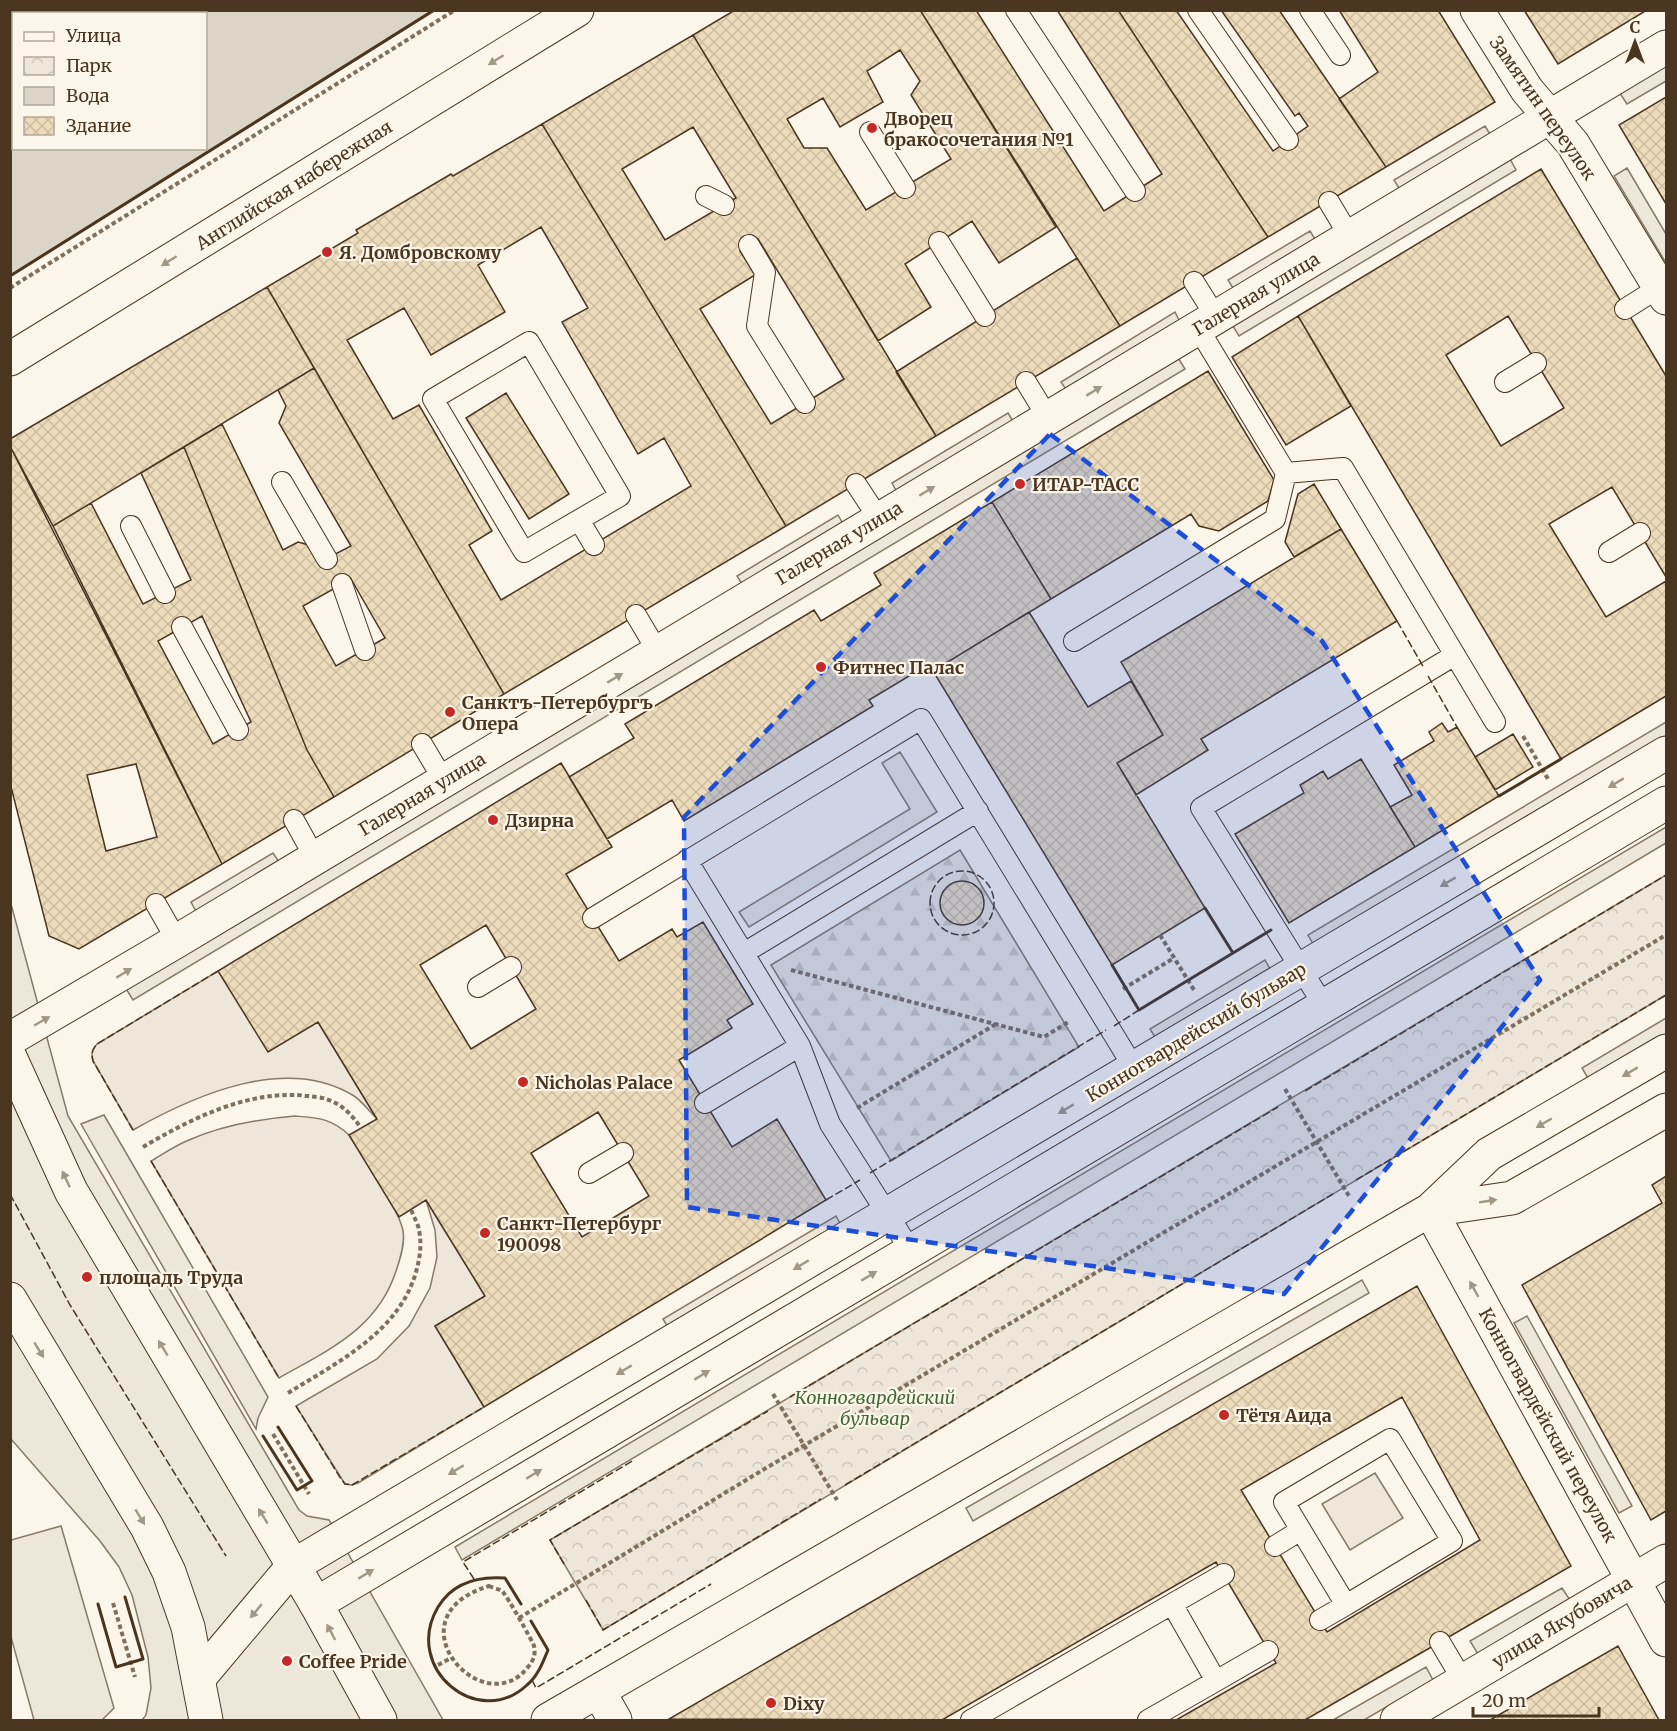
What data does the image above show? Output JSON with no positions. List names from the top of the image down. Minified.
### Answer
{"streets":{"street":["Замятин переулок","Английская набережная","Галерная улица","Конногвардейский бульвар","Конногвардейский переулок","улица Якубовича"]},"crossings":[["Замятин переулок","Галерная улица"],["Конногвардейский переулок","улица Якубовича"]],"one_way":["Английская набережная","Галерная улица","Конногвардейский переулок"],"parks":["Конногвардейский бульвар"],"places":["Дворец бракосочетания №1","Я. Домбровскому","ИТАР-ТАСС","Фитнес Палас","Санктъ-Петербургъ Опера","Дзирна","Nicholas Palace","Санкт-Петербург 190098","площадь Труда","Тётя Аида","Coffee Pride","Dixy"],"legend":["Улица","Парк","Вода","Здание"],"scale_bar":"20 m","north":"top"}
